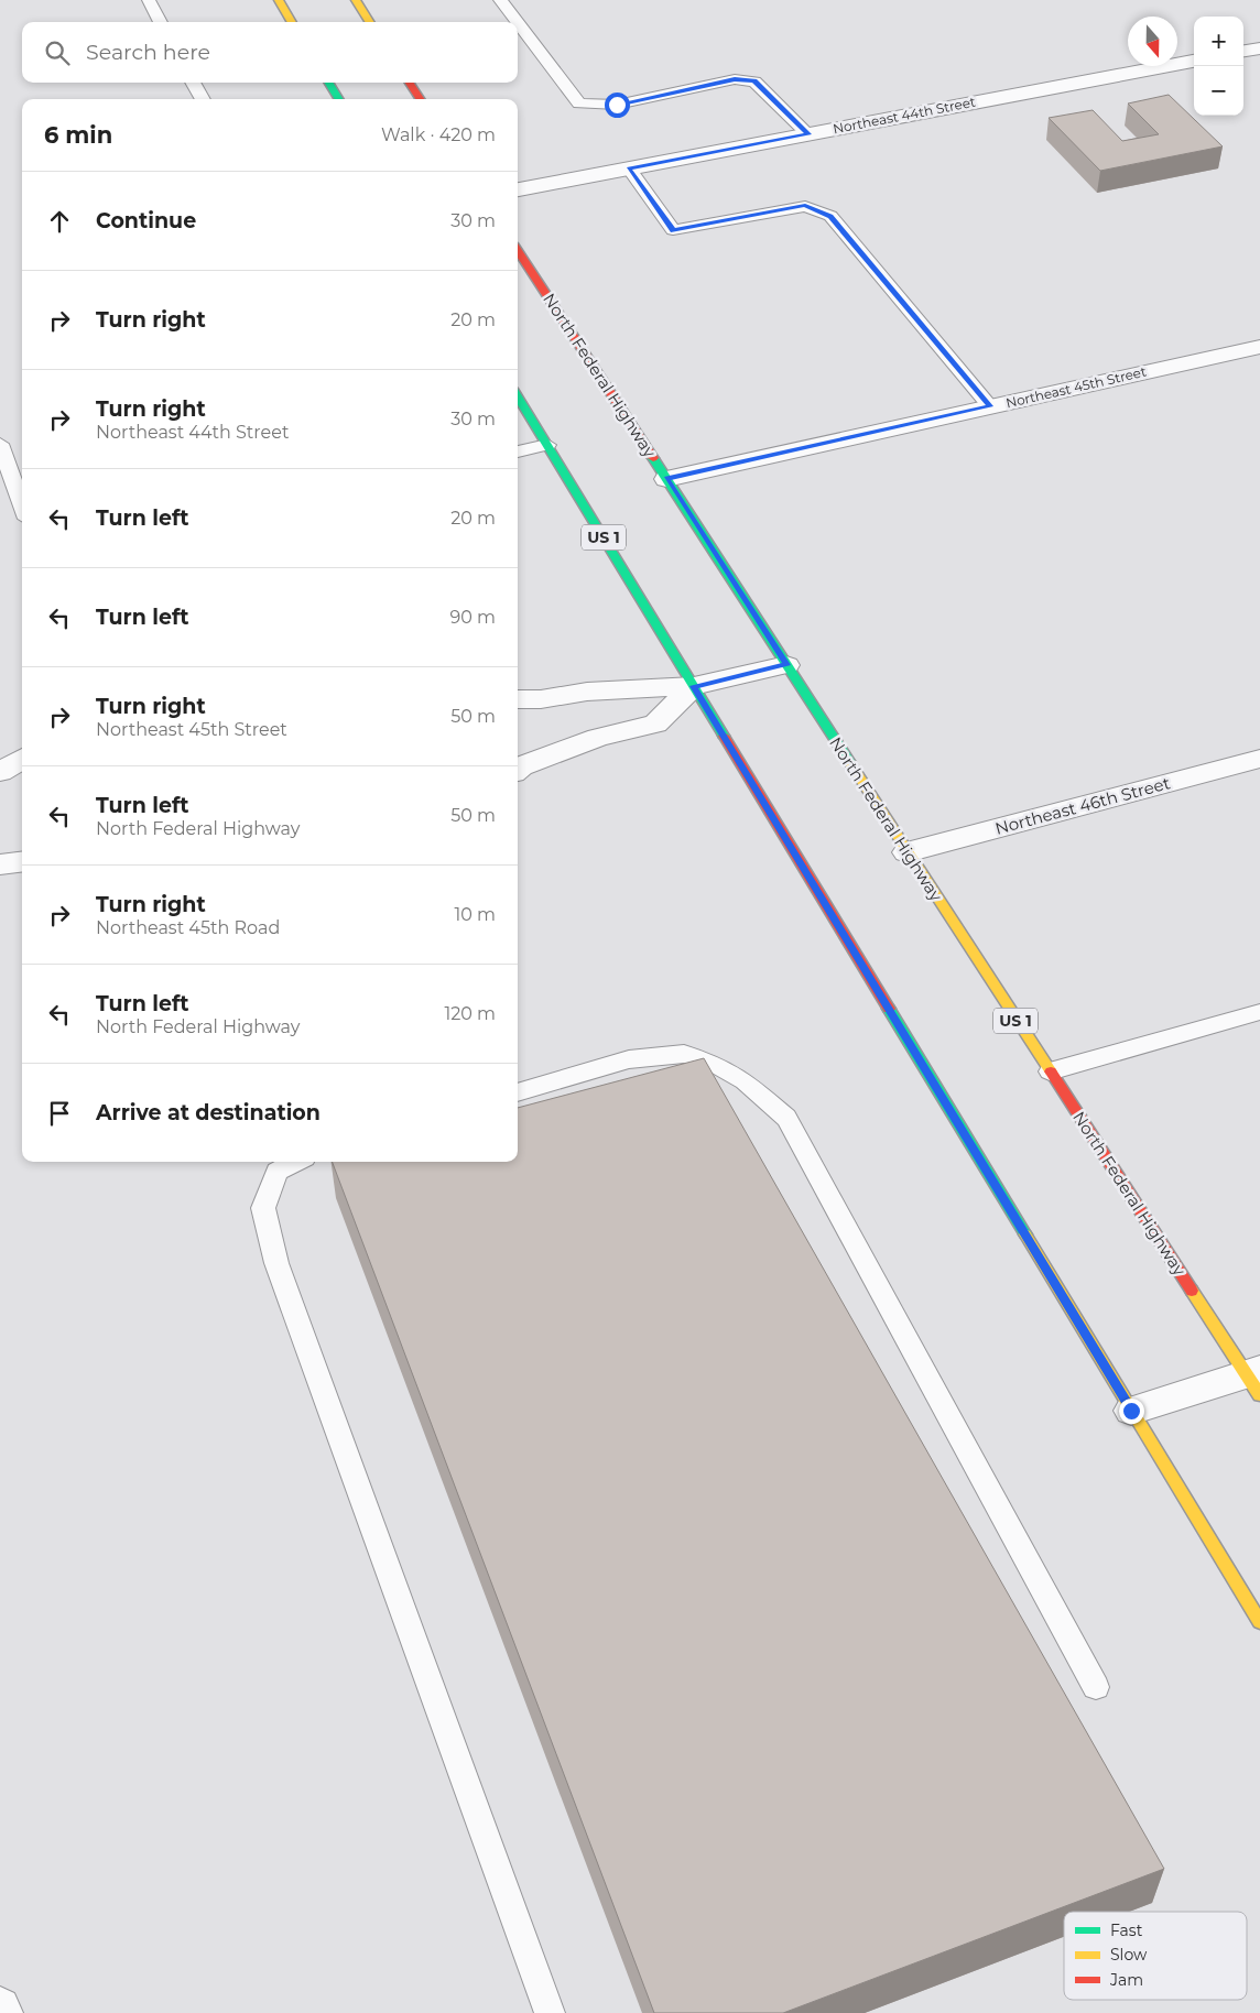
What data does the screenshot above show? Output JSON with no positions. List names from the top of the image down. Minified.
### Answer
{"streets":{"main road":["North Federal Highway","US 1"],"street":["Northeast 44th Street","Northeast 45th Street","Northeast 46th Street"]},"crossings":[["North Federal Highway","Northeast 45th Street"],["North Federal Highway","Northeast 46th Street"]],"legend":["Fast","Slow","Jam"],"north":"bottom","page":{"map_buttons":["+","−"],"search":"Search here","heading":["6 min","Walk · 420 m"],"list":[["Continue","30 m"],["Turn right","20 m"],["Turn right","Northeast 44th Street","30 m"],["Turn left","20 m"],["Turn left","90 m"],["Turn right","Northeast 45th Street","50 m"],["Turn left","North Federal Highway","50 m"],["Turn right","Northeast 45th Road","10 m"],["Turn left","North Federal Highway","120 m"],"Arrive at destination"]}}
